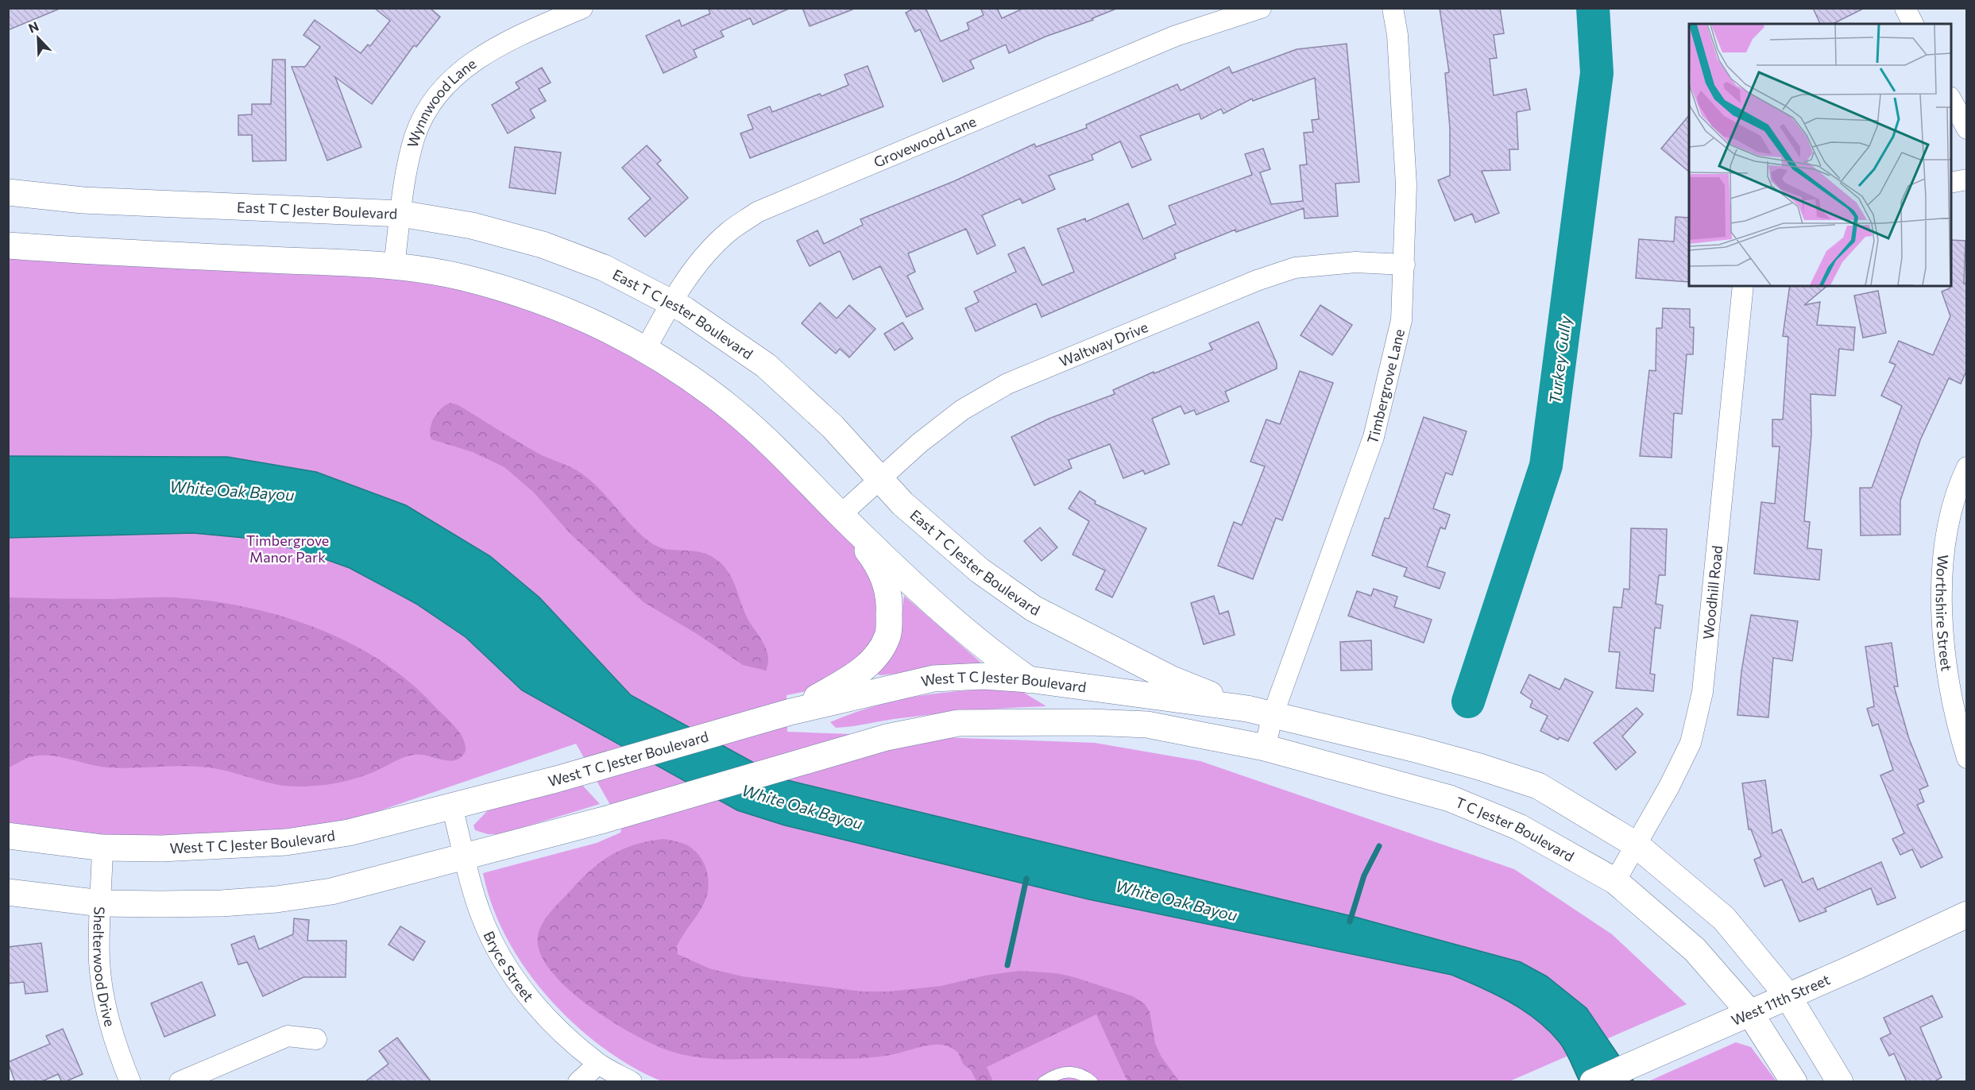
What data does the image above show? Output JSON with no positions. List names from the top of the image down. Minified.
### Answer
{"streets":{"main road":["East T C Jester Boulevard","West T C Jester Boulevard","T C Jester Boulevard","West 11th Street"],"street":["Wynnwood Lane","Grovewood Lane","Waltway Drive","Timbergrove Lane","Woodhill Road","Worthshire Street","Bryce Street","Shelterwood Drive"]},"crossings":[["Wynnwood Lane","East T C Jester Boulevard"],["Grovewood Lane","East T C Jester Boulevard"],["East T C Jester Boulevard","Waltway Drive"],["East T C Jester Boulevard","West T C Jester Boulevard"],["Waltway Drive","Timbergrove Lane"],["Timbergrove Lane","T C Jester Boulevard"],["Woodhill Road","T C Jester Boulevard"],["West T C Jester Boulevard","Bryce Street"],["West T C Jester Boulevard","Shelterwood Drive"],["T C Jester Boulevard","West 11th Street"]],"water":["Turkey Gully","White Oak Bayou"],"parks":["Timbergrove Manor Park"],"north":"top left"}
